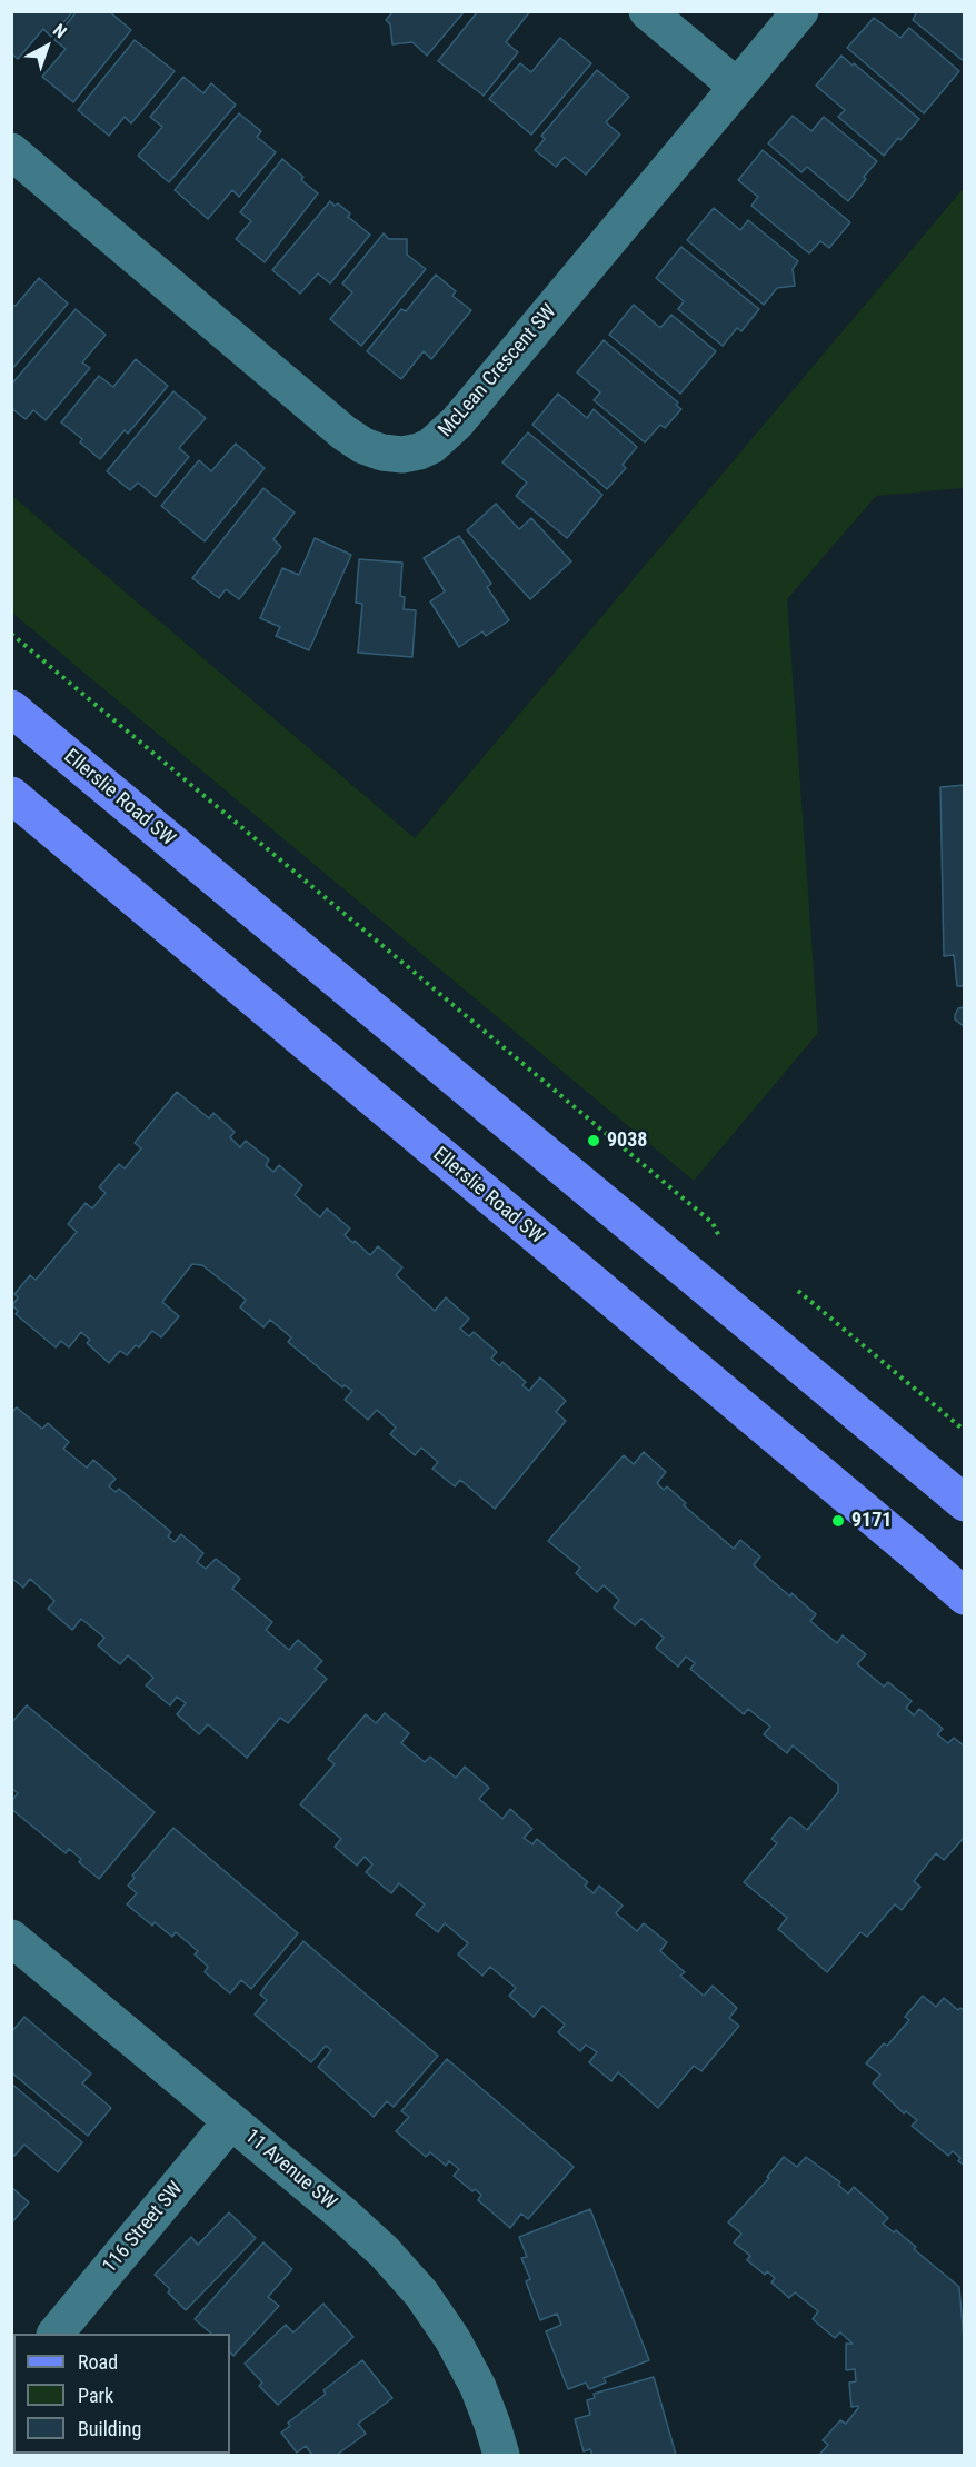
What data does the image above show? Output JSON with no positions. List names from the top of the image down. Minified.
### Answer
{"streets":{"main road":["Ellerslie Road SW"],"street":["McLean Crescent SW","11 Avenue SW","116 Street SW"]},"crossings":[["11 Avenue SW","116 Street SW"]],"places":["9038","9171"],"legend":["Road","Park","Building"],"north":"top right"}
